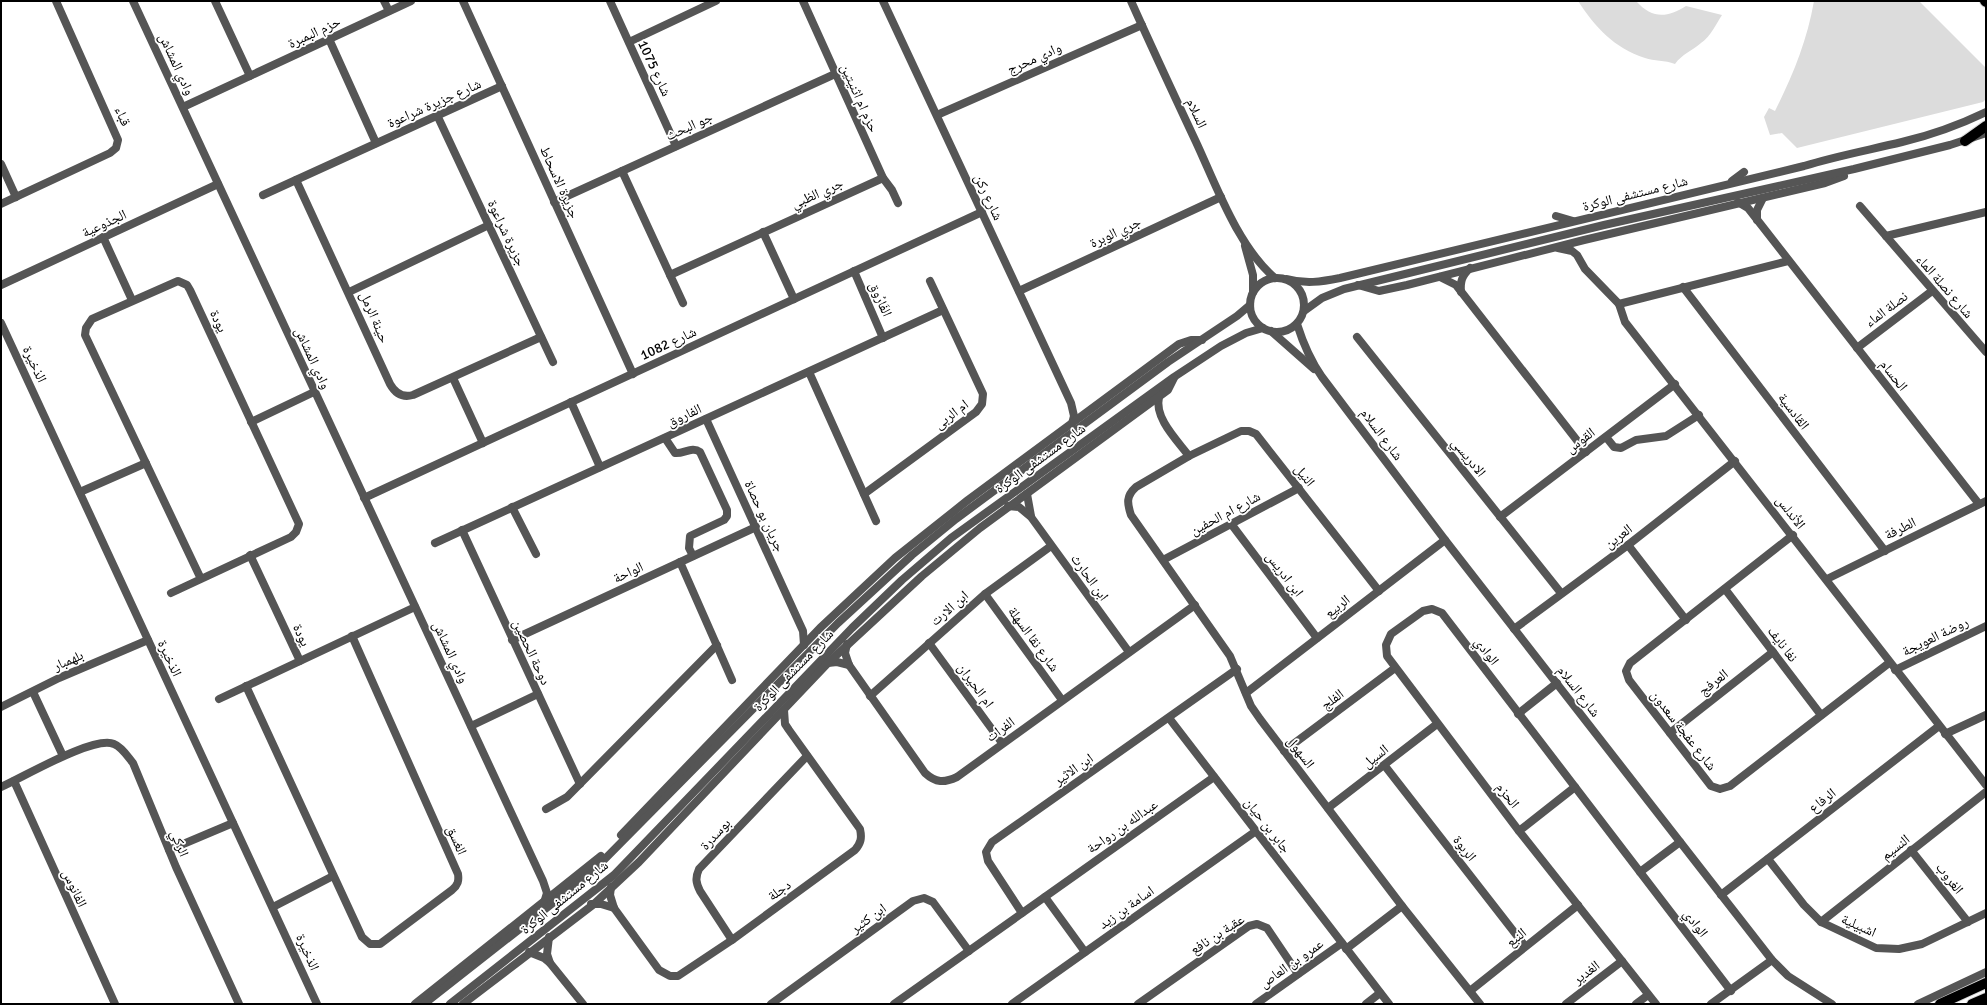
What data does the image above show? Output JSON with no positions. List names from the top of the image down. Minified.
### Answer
{"streets":{"street":["حزم البمبرة","وادي محرج","وادي المشاش","شارع 1075","حزم ام اثنيتين","شارع جزيرة شراعوة","السلام","قباء","جو البحث","جزيرة الاسحاط","جري الظبي","شارع مستشفى الوكرة","شارع ركن","الجذوعية","جري الوبرة","جزيرة شراعوة","شارع نصلة الماء","الفَارُوق","نصلة الماء","حينة الرمل","يودة","شارع 1082","الذخيرة","الحسام","القادسية","ام الربى","الفاروق","شارع السلام","القوس","الادريسي","النيل","الأندلس","شارع ام الحفين","جريان بو حصاة","الطرفة","العرين","الواحة","ابن ادريس","ابن الحارث","الربيع","ابن الارت","روضة العويجة","شارع نقا السهلة","نغا نايف","الوادي","دوحة الحصين","بلهمبار","العرفج","ام الحيران","الفلج","الفرات","شارع عفجة سعدون","السهول","السيل","ابن الاثير","الحزم","الرفاع","جابر بن حيان","عبدالله بن رواحة","بوسدرة","الغسق","الركي","النسيم","الربوة","الغروب","الفانوس","دجلة","اسامة بن زيد","ابن كثير","اشبيلية","عقبة بن نافع","النبع","عمرو بن العاص","الغدير"]},"crossings":[["حزم البمبرة","وادي المشاش"],["حزم البمبرة","شارع جزيرة شراعوة"],["وادي محرج","السلام"],["وادي محرج","شارع ركن"],["وادي المشاش","شارع مستشفى الوكرة"],["وادي المشاش","الجذوعية"],["وادي المشاش","شارع 1082"],["شارع 1075","جو البحث"],["حزم ام اثنيتين","جو البحث"],["حزم ام اثنيتين","جري الظبي"],["شارع جزيرة شراعوة","جزيرة الاسحاط"],["شارع جزيرة شراعوة","جزيرة شراعوة"],["السلام","شارع مستشفى الوكرة"],["السلام","جري الوبرة"],["السلام","شارع السلام"],["جو البحث","جزيرة الاسحاط"],["جزيرة الاسحاط","شارع 1082"],["شارع مستشفى الوكرة","شارع ركن"],["شارع مستشفى الوكرة","الحسام"],["شارع مستشفى الوكرة","شارع السلام"],["شارع مستشفى الوكرة","جريان بو حصاة"],["شارع مستشفى الوكرة","ابن الحارث"],["شارع مستشفى الوكرة","الفرات"],["شارع مستشفى الوكرة","دجلة"],["شارع ركن","جري الوبرة"],["شارع ركن","شارع 1082"],["جزيرة شراعوة","حينة الرمل"],["شارع نصلة الماء","نصلة الماء"],["الفَارُوق","شارع 1082"],["الفَارُوق","الفاروق"],["نصلة الماء","الحسام"],["الذخيرة","بلهمبار"],["الحسام","الطرفة"],["القادسية","الطرفة"],["ام الربى","الفاروق"],["الفاروق","جريان بو حصاة"],["الفاروق","دوحة الحصين"],["شارع السلام","العرين"],["شارع السلام","الربيع"],["شارع السلام","الرفاع"],["القوس","الادريسي"],["القوس","الأندلس"],["الادريسي","العرين"],["النيل","شارع ام الحفين"],["النيل","الربيع"],["النيل","السهول"],["الأندلس","الطرفة"],["الأندلس","العرين"],["الأندلس","روضة العويجة"],["الأندلس","شارع عفجة سعدون"],["الأندلس","الرفاع"],["شارع ام الحفين","ابن ادريس"],["شارع ام الحفين","السهول"],["جريان بو حصاة","الواحة"],["الواحة","دوحة الحصين"],["ابن ادريس","الربيع"],["ابن الحارث","ابن الارت"],["ابن الحارث","الفرات"],["الربيع","السهول"],["ابن الارت","شارع نقا السهلة"],["ابن الارت","ام الحيران"],["ابن الارت","الفرات"],["شارع نقا السهلة","الفرات"],["نغا نايف","العرفج"],["نغا نايف","شارع عفجة سعدون"],["الوادي","الحزم"],["العرفج","شارع عفجة سعدون"],["ام الحيران","الفرات"],["الفلج","السهول"],["الفلج","الحزم"],["الفرات","السهول"],["السهول","السيل"],["السهول","ابن الاثير"],["السهول","النبع"],["السيل","الحزم"],["السيل","الربوة"],["ابن الاثير","جابر بن حيان"],["ابن الاثير","عبدالله بن رواحة"],["الحزم","النبع"],["الحزم","الغدير"],["الرفاع","اشبيلية"],["جابر بن حيان","عبدالله بن رواحة"],["جابر بن حيان","اسامة بن زيد"],["جابر بن حيان","عمرو بن العاص"],["عبدالله بن رواحة","ابن كثير"],["بوسدرة","دجلة"],["الركي","الفانوس"],["النسيم","الغروب"],["النسيم","اشبيلية"],["الربوة","النبع"],["الغروب","اشبيلية"],["عقبة بن نافع","عمرو بن العاص"]]}
